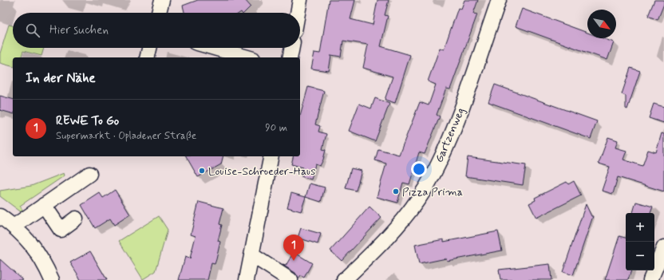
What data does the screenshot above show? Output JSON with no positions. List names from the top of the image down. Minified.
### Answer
{"streets":{"street":["Gartzenweg"]},"places":["Louise-Schroeder-Haus","Pizza Prima"],"north":"bottom right","page":{"search":"Hier suchen","heading":"In der Nähe","list":[{"mark":"1","name":"REWE To Go","note":"Supermarkt · Opladener Straße","value":"90 m"}],"map_buttons":["+","−"],"pins":"1"}}
